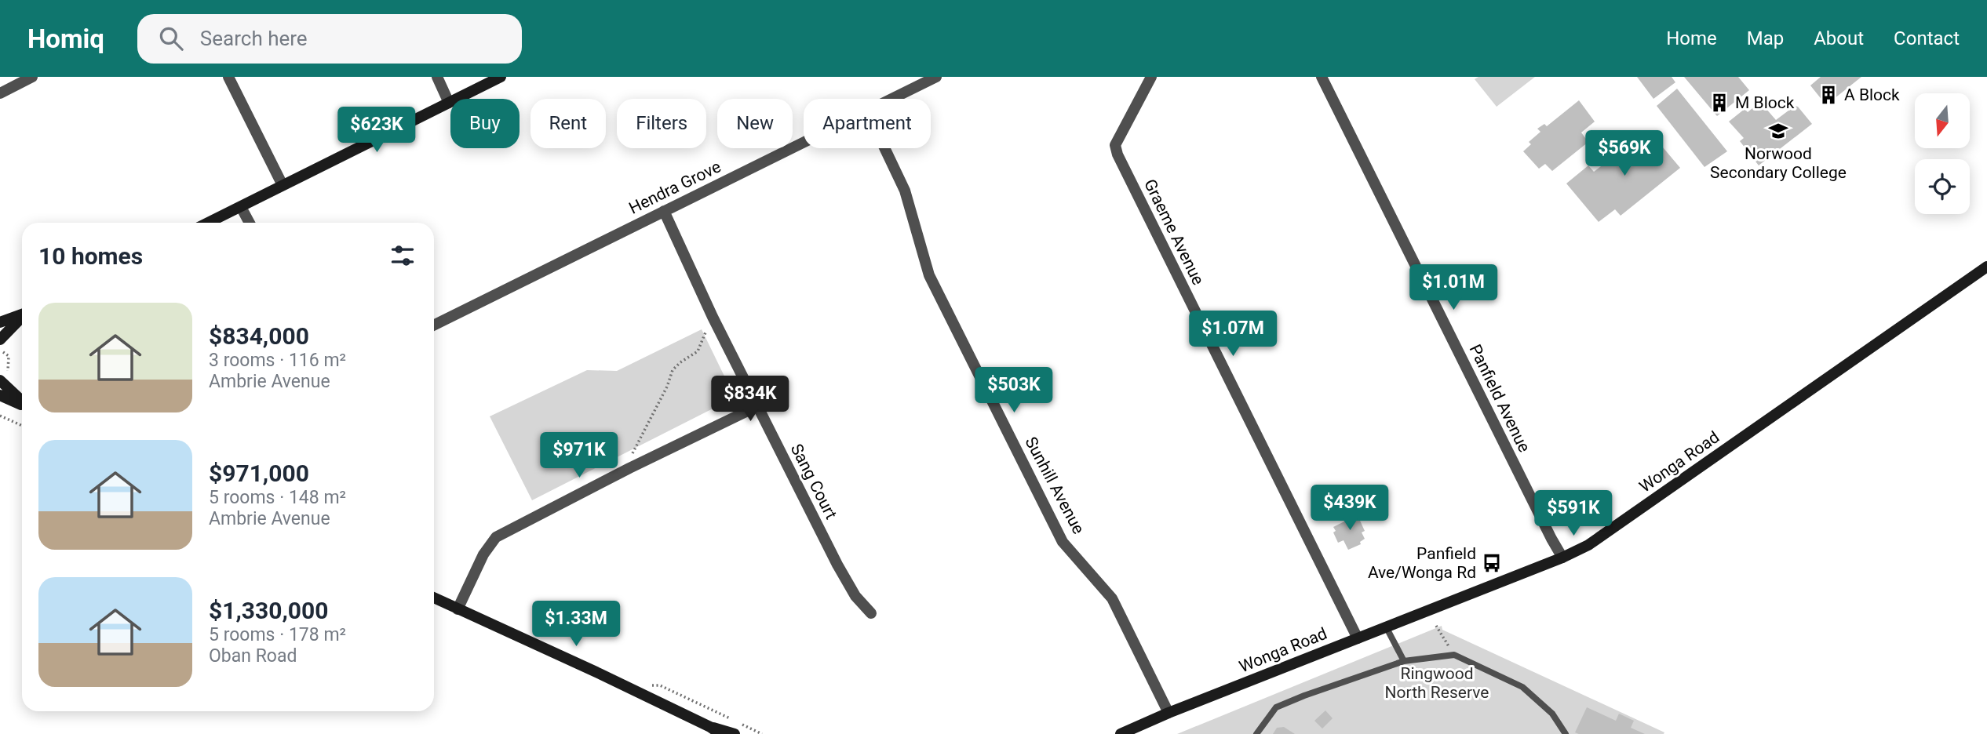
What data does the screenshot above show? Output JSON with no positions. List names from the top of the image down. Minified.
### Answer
{"streets":{"main road":["Wonga Road"],"street":["Hendra Grove","Graeme Avenue","Panfield Avenue","Sang Court","Sunhill Avenue"]},"crossings":[["Hendra Grove","Sang Court"],["Graeme Avenue","Wonga Road"],["Panfield Avenue","Wonga Road"],["Wonga Road","Sunhill Avenue"]],"parks":["Ringwood North Reserve"],"places":{"building":["A Block","M Block"],"school or university":["Norwood Secondary College"],"bus stop":["Panfield Ave/Wonga Rd"]},"north":"bottom","page":{"header":"Homiq","search":"Search here","nav":["Home","Map","About","Contact"],"chip":["Buy","Rent","Filters","New","Apartment"],"price":["$623K","$569K","$1.01M","$1.07M","$503K","$834K","$971K","$439K","$591K","$1.33M"],"heading":"10 homes","list":[{"name":"$834,000","note":"3 rooms · 116 m² · Ambrie Avenue"},{"name":"$971,000","note":"5 rooms · 148 m² · Ambrie Avenue"},{"name":"$1,330,000","note":"5 rooms · 178 m² · Oban Road"}]}}
